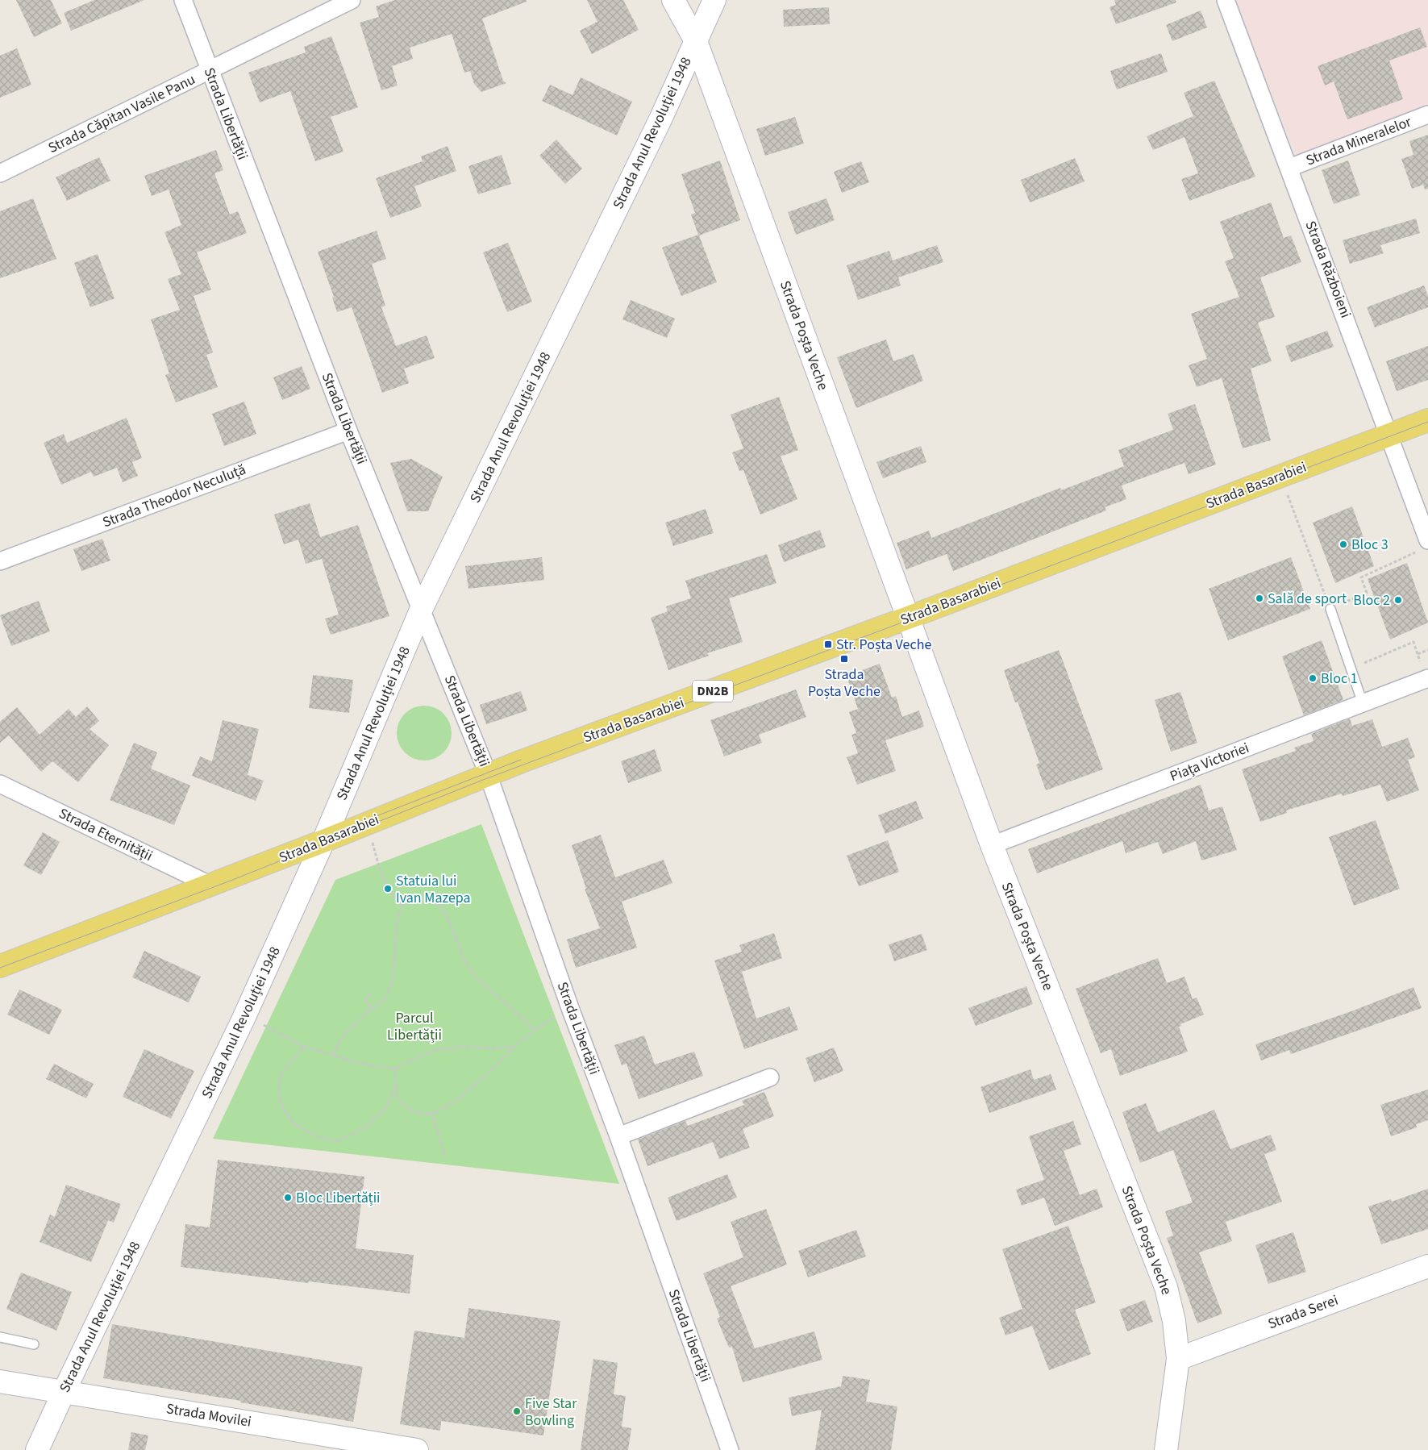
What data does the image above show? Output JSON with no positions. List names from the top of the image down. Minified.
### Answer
{"streets":{"main road":["Strada Basarabiei","DN2B"],"street":["Strada Căpitan Vasile Panu","Strada Libertății","Strada Anul Revoluției 1948","Strada Mineralelor","Strada Războieni","Strada Poșta Veche","Strada Theodor Neculuță","Piața Victoriei","Strada Eternității","Strada Serei","Strada Movilei"]},"crossings":[["Strada Căpitan Vasile Panu","Strada Libertății"],["Strada Libertății","Strada Anul Revoluției 1948"],["Strada Libertății","Strada Basarabiei"],["Strada Libertății","Strada Theodor Neculuță"],["Strada Anul Revoluției 1948","Strada Poșta Veche"],["Strada Anul Revoluției 1948","Strada Basarabiei"],["Strada Anul Revoluției 1948","Strada Movilei"],["Strada Mineralelor","Strada Războieni"],["Strada Războieni","Strada Basarabiei"],["Strada Poșta Veche","Strada Basarabiei"],["Strada Poșta Veche","Piața Victoriei"],["Strada Poșta Veche","Strada Serei"],["Strada Basarabiei","Strada Eternității"]],"parks":["Parcul Libertății"],"places":{"other":["Bloc 3","Sală de sport","Bloc 2","Bloc 1","Statuia lui Ivan Mazepa","Bloc Libertății","Five Star Bowling"],"transit":["Str. Poșta Veche","Strada Poșta Veche"]}}
